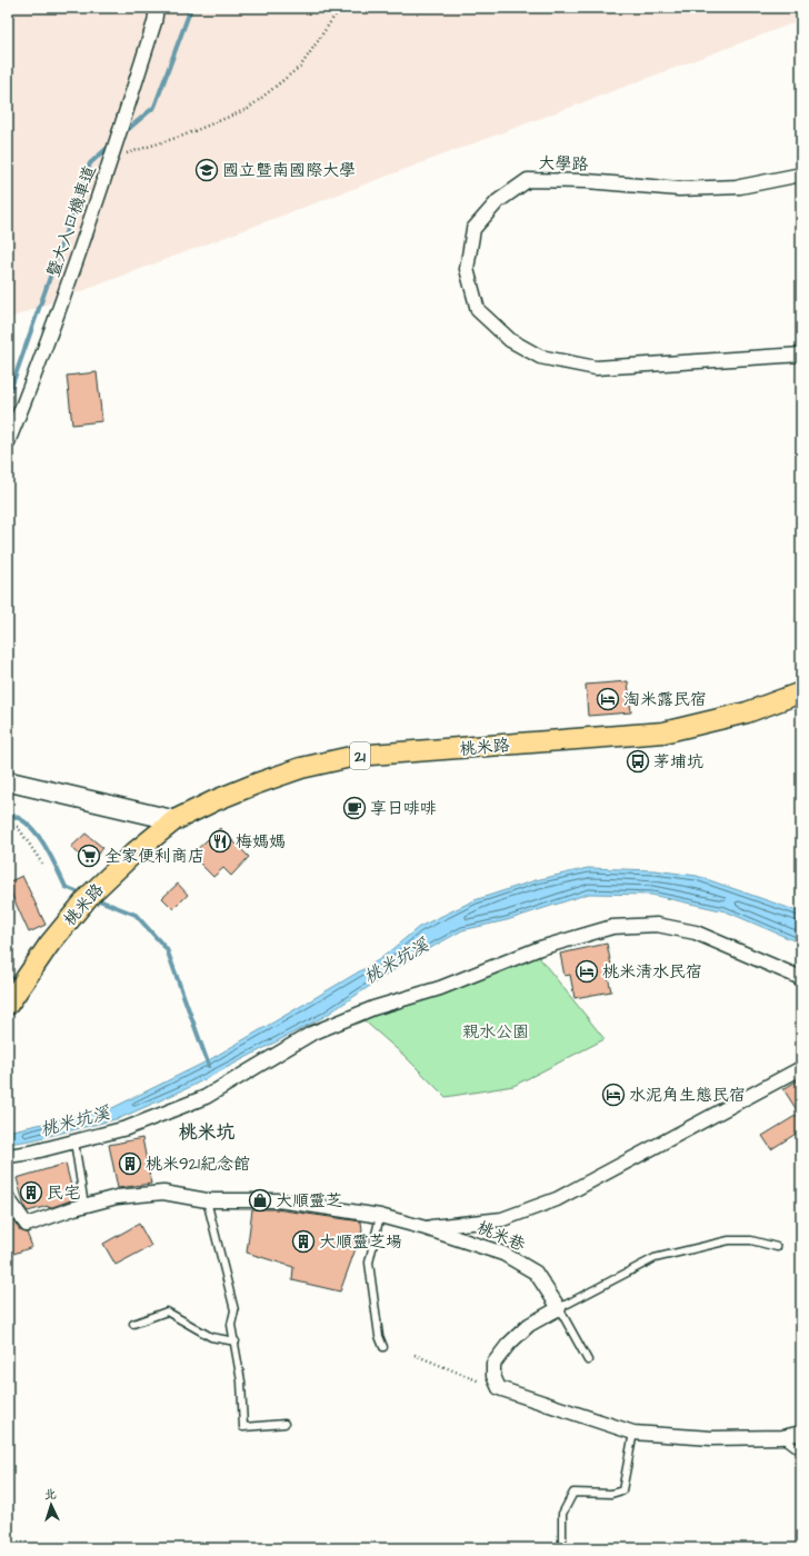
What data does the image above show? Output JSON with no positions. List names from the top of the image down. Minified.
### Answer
{"streets":{"main road":["桃米路","21"],"street":["大學路","暨大入口機車道","桃米巷"]},"districts":["桃米坑"],"water":["桃米坑溪"],"parks":["親水公園"],"places":{"school or university":["國立暨南國際大學"],"hotel":["淘米露民宿","桃米清水民宿","水泥角生態民宿"],"bus stop":["茅埔坑"],"cafe":["享日啡啡"],"restaurant":["梅媽媽"],"supermarket":["全家便利商店"],"building":["桃米921紀念館","民宅","大順靈芝場"],"shop":["大順靈芝"]},"north":"top"}
